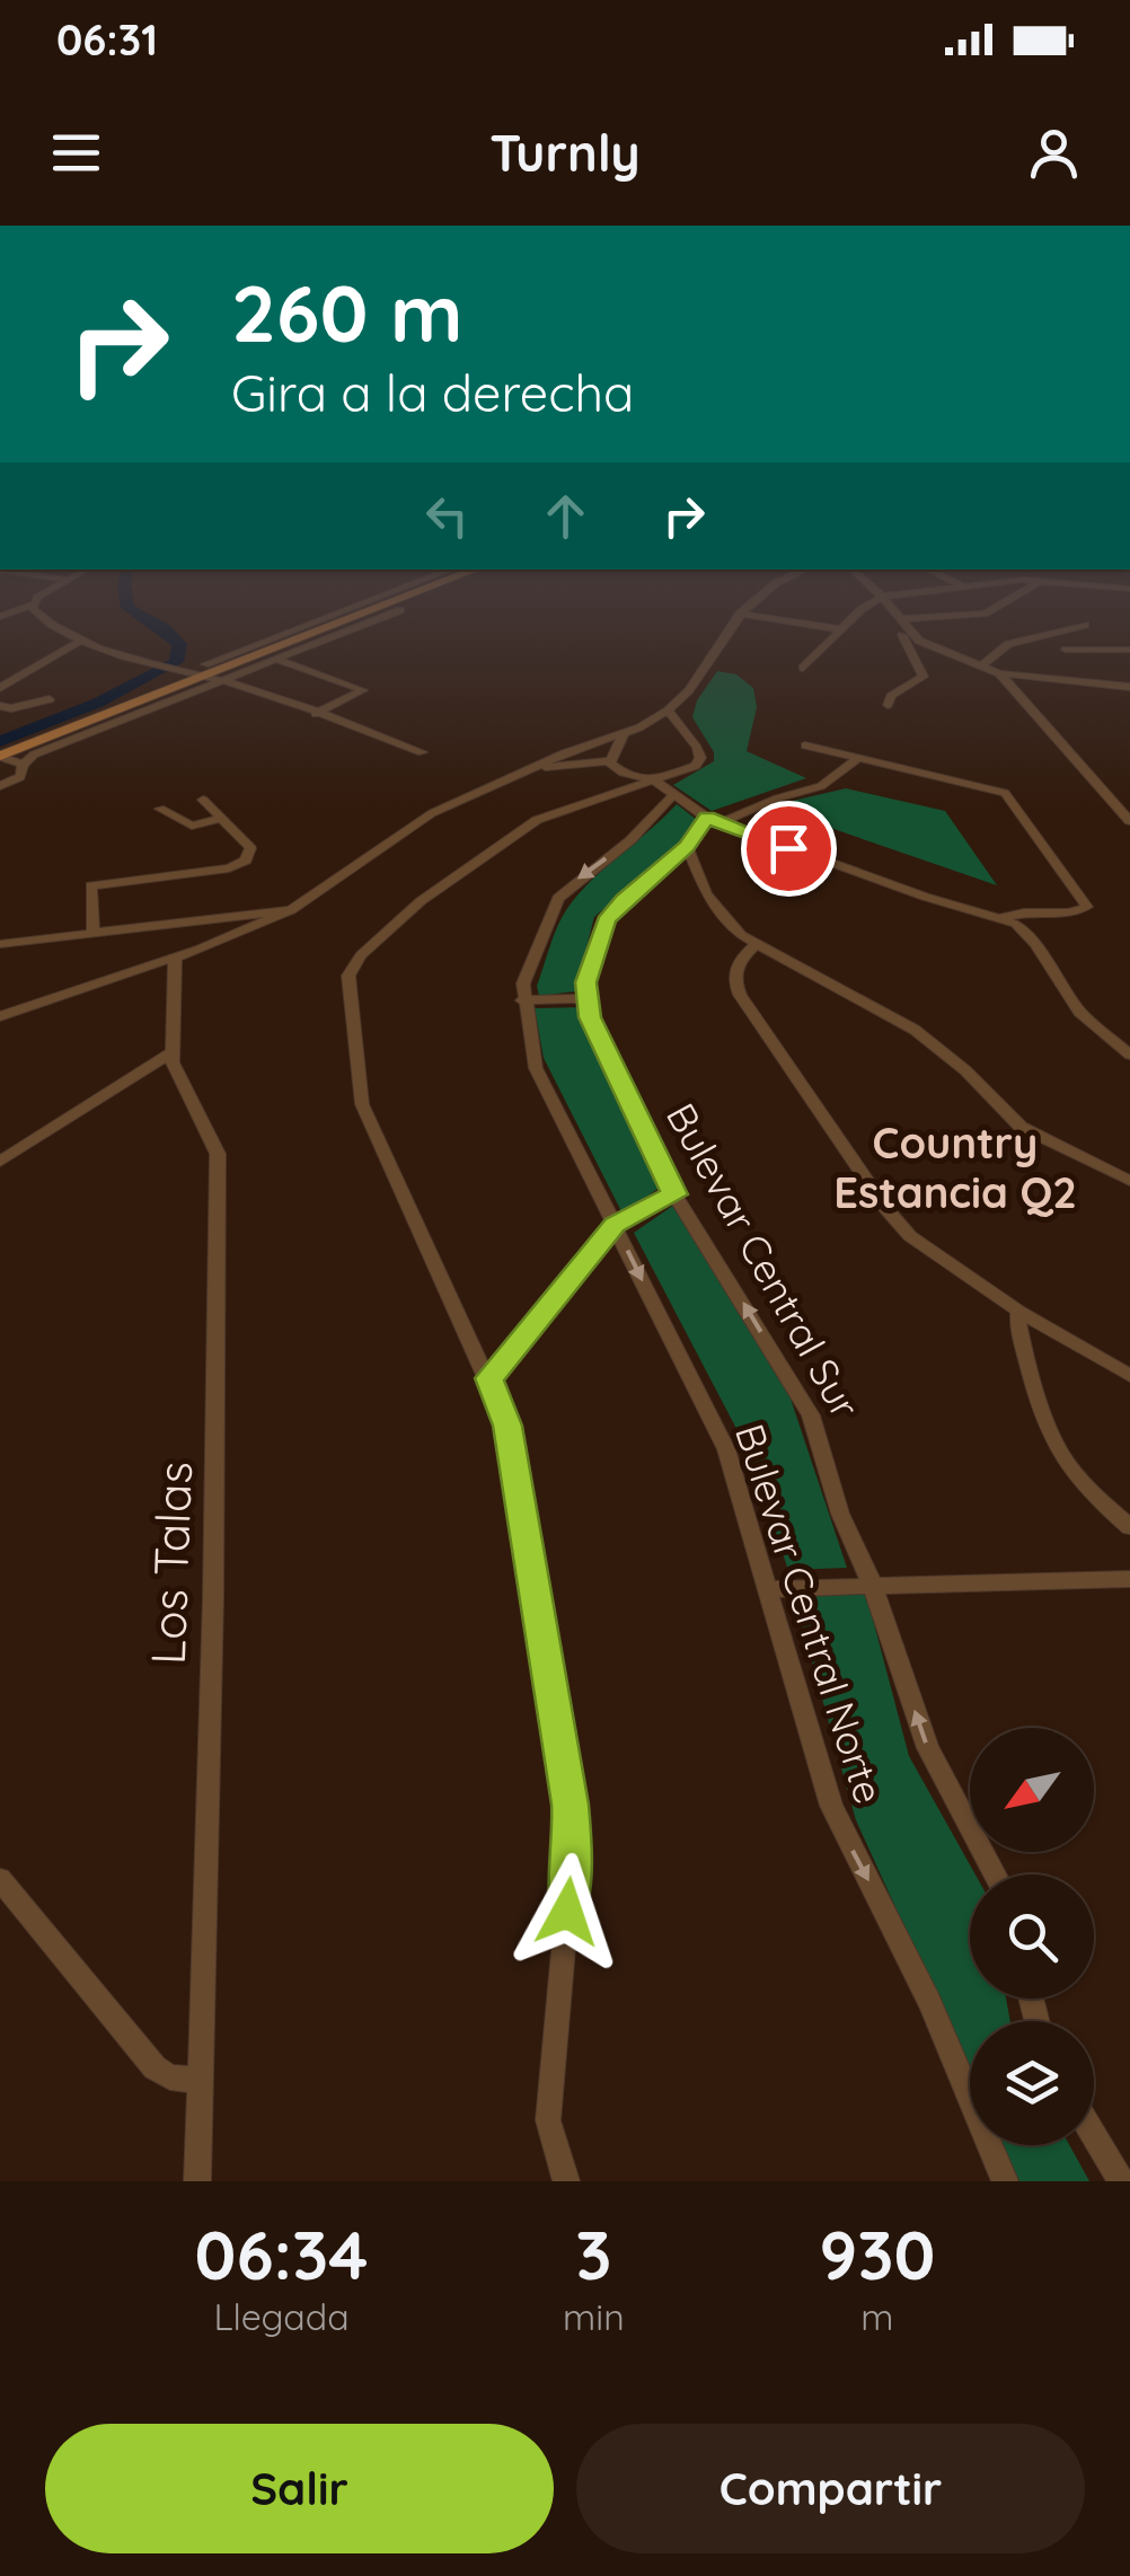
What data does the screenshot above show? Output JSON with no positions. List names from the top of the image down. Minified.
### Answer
{"streets":{"street":["Bulevar Central Sur","Los Talas","Bulevar Central Norte"]},"one_way":["Bulevar Central Sur","Bulevar Central Norte"],"districts":["Country Estancia Q2"],"north":"bottom left","page":{"status":"06:31","header":"Turnly","turn":["260 m","Gira a la derecha"],"eta":["06:34","Llegada","3","min","930","m"],"buttons":["Salir","Compartir"]}}
